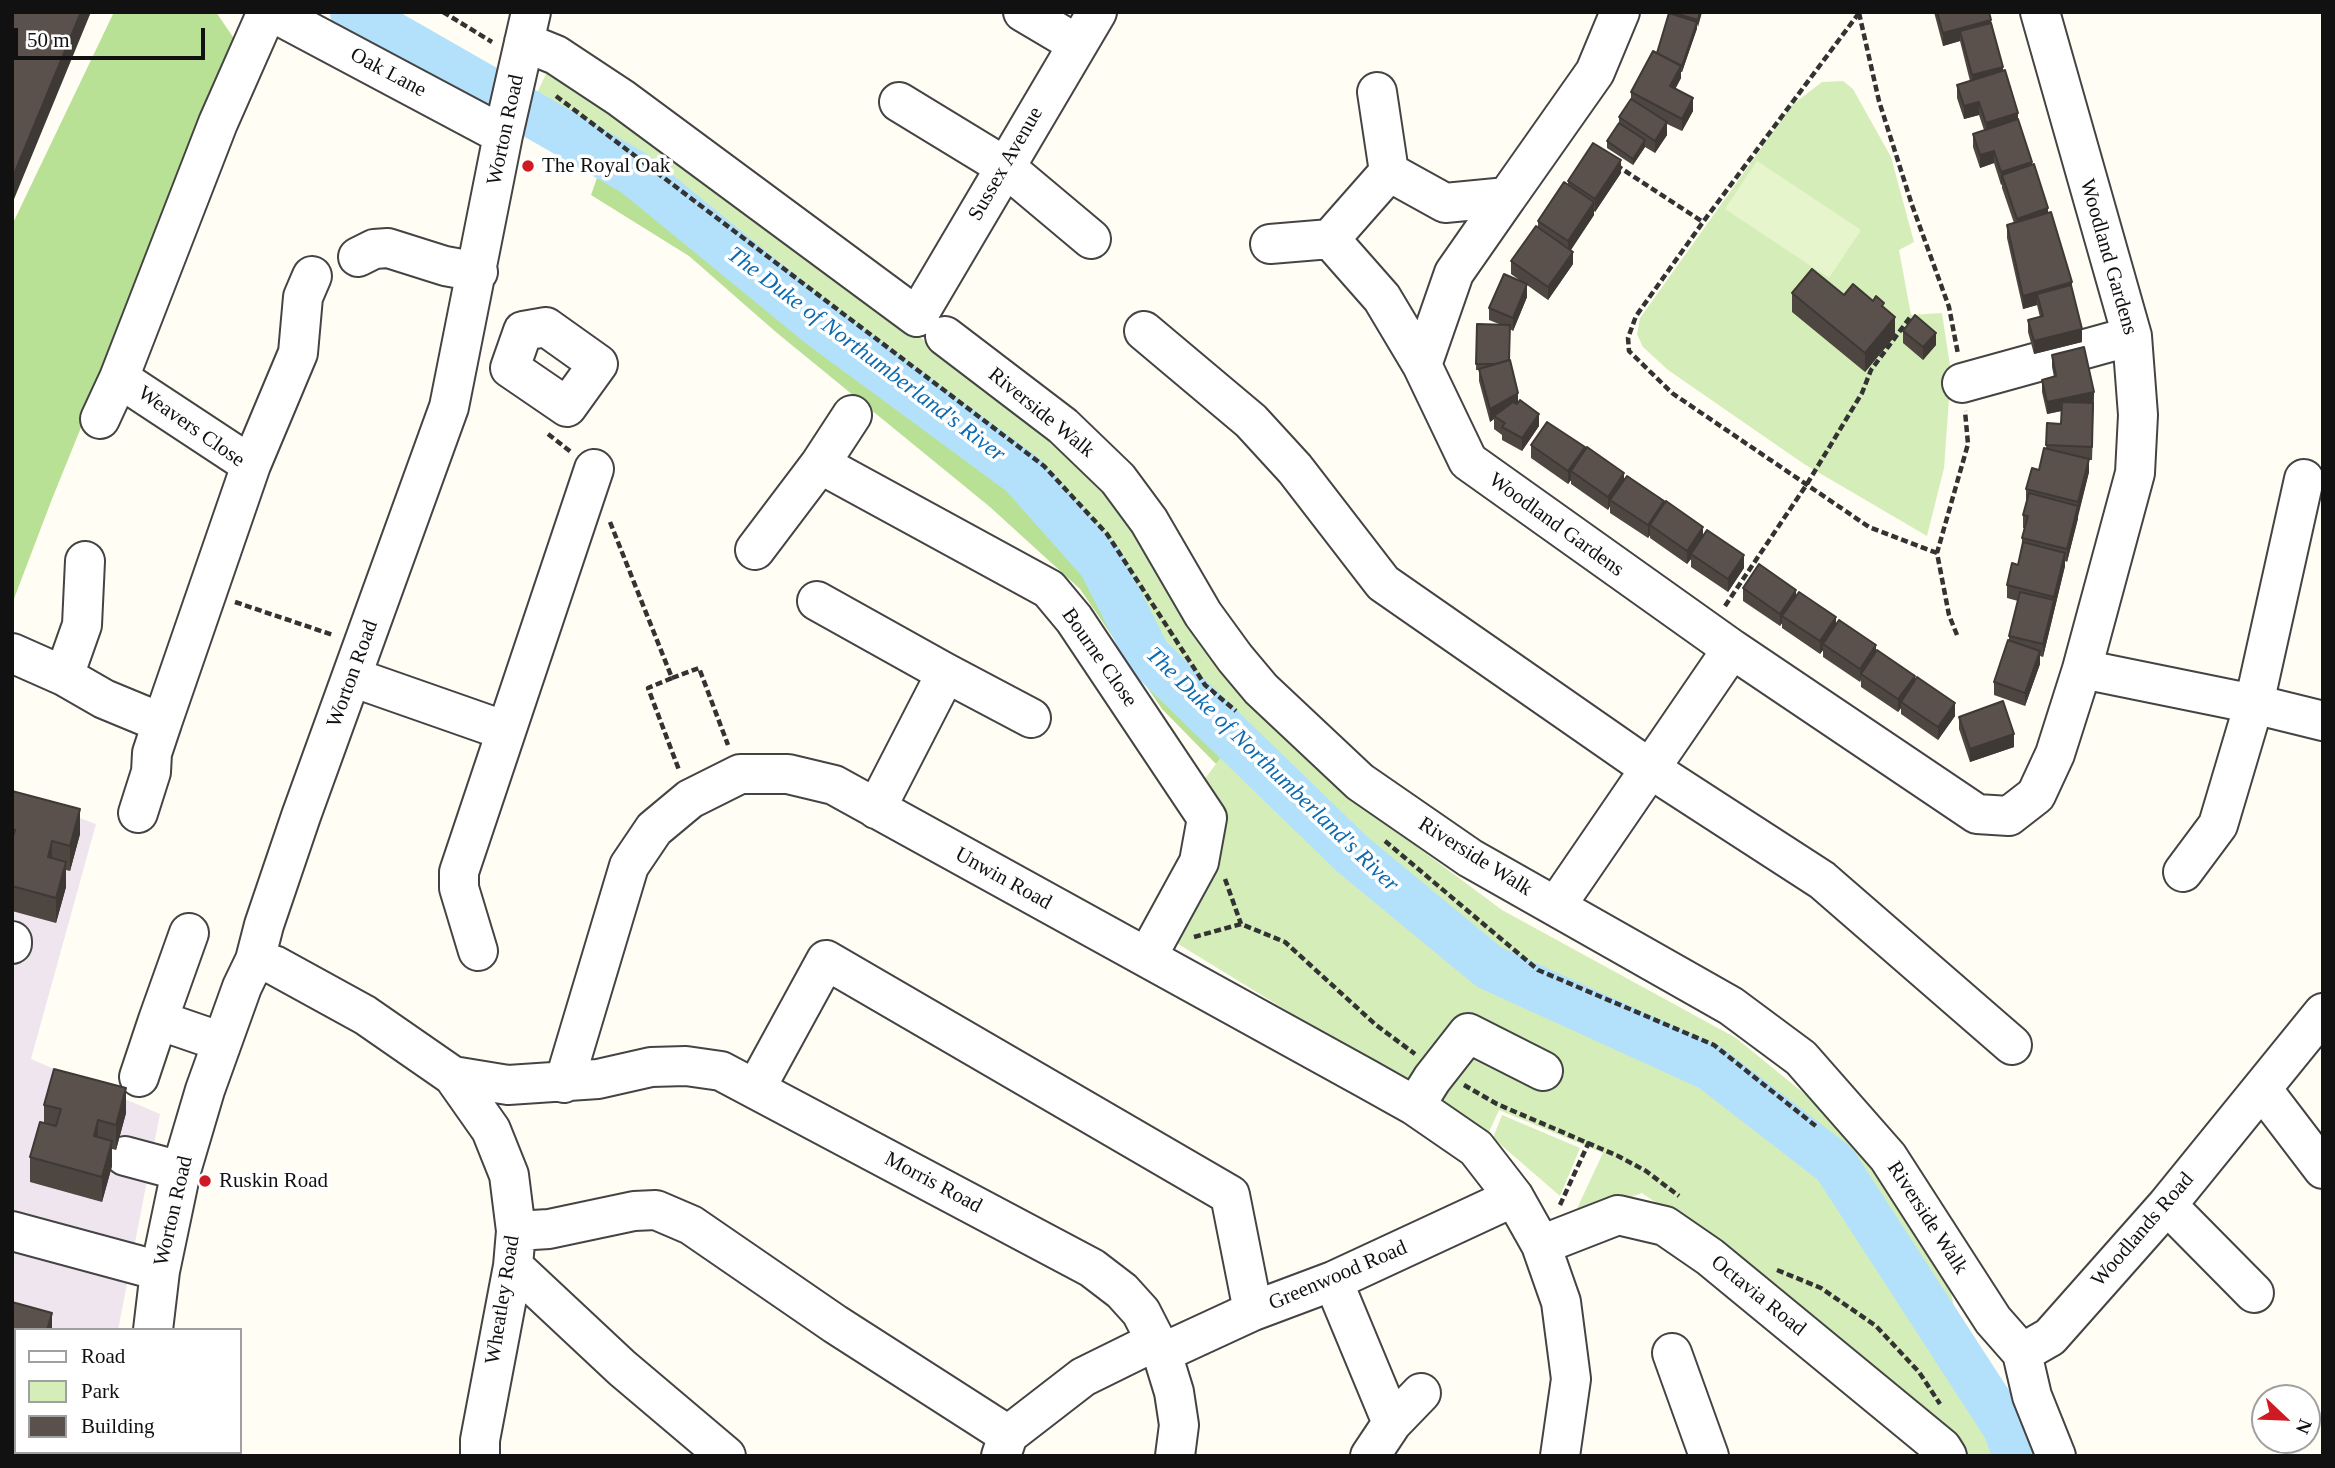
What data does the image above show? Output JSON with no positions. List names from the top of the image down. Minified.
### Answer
{"streets":{"street":["Oak Lane","Worton Road","Sussex Avenue","Woodland Gardens","Riverside Walk","Weavers Close","Bourne Close","Unwin Road","Morris Road","Woodlands Road","Greenwood Road","Octavia Road","Wheatley Road"]},"crossings":[["Oak Lane","Worton Road"],["Worton Road","Riverside Walk"],["Sussex Avenue","Riverside Walk"],["Riverside Walk","Woodlands Road"],["Bourne Close","Unwin Road"],["Unwin Road","Morris Road"],["Unwin Road","Greenwood Road"],["Unwin Road","Octavia Road"],["Morris Road","Greenwood Road"]],"water":["The Duke of Northumberland's River"],"places":["The Royal Oak","Ruskin Road"],"legend":["Road","Park","Building"],"scale_bar":"50 m","north":"bottom right"}
